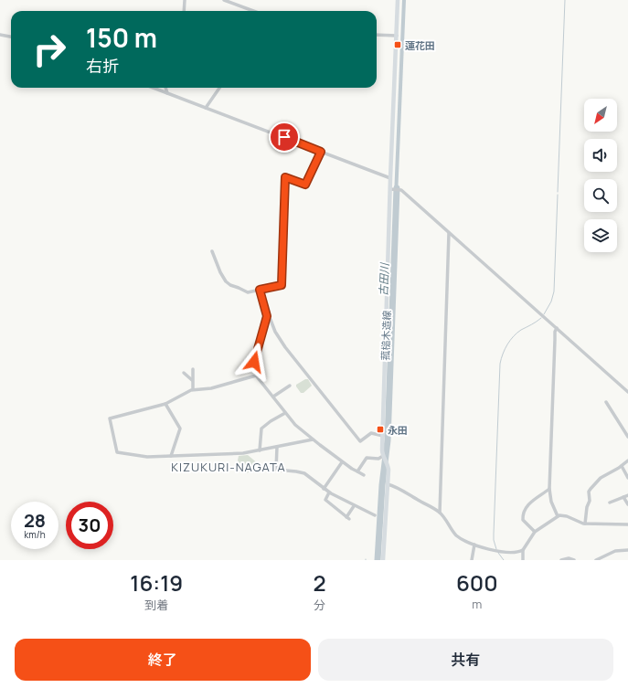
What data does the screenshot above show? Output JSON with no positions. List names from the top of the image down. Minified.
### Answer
{"streets":{"main road":["菰槌木造線"]},"districts":["KIZUKURI-NAGATA"],"water":["古田川"],"places":{"transit":["蓮花田","永田"]},"north":"bottom left","page":{"turn":["150 m","右折"],"speed":"28 km/h","limit":"30","eta":["16:19","到着","2","分","600","m"],"buttons":["終了","共有"]}}
